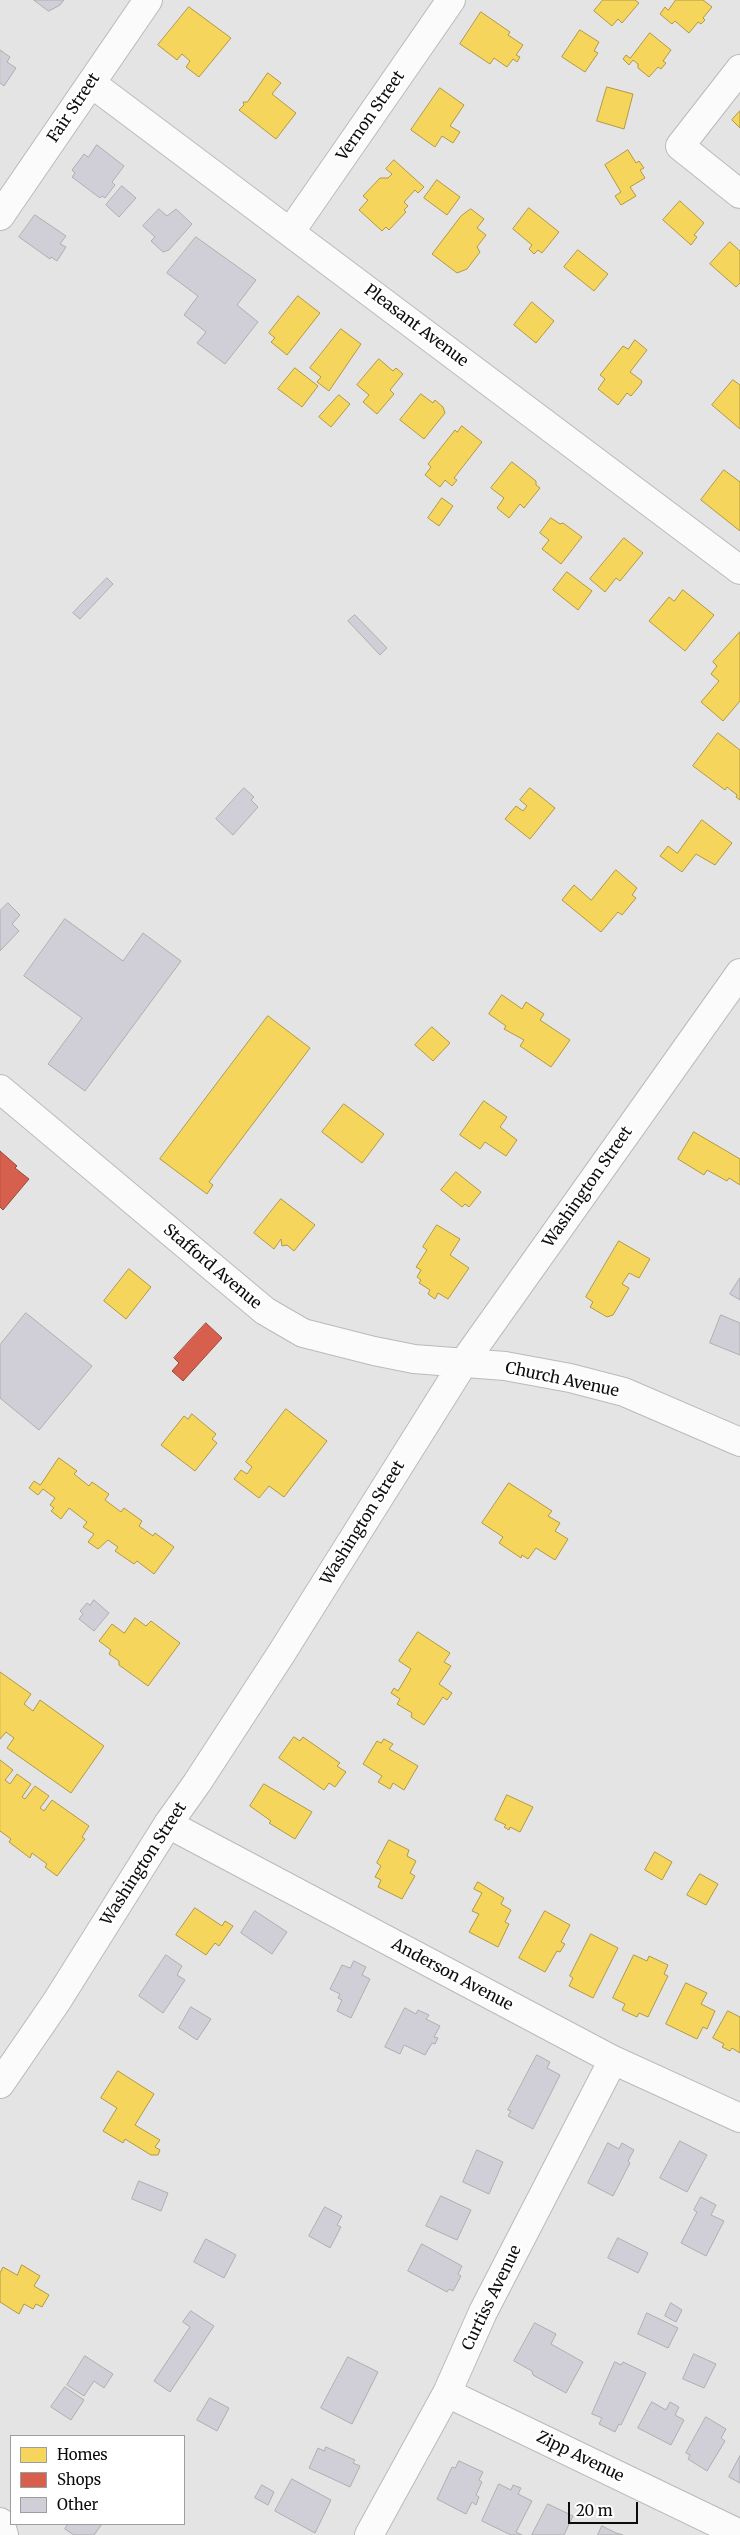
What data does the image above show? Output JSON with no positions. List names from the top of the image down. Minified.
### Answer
{"streets":{"street":["Fair Street","Vernon Street","Pleasant Avenue","Washington Street","Stafford Avenue","Church Avenue","Anderson Avenue","Curtiss Avenue","Zipp Avenue"]},"crossings":[["Fair Street","Pleasant Avenue"],["Vernon Street","Pleasant Avenue"],["Washington Street","Stafford Avenue"],["Washington Street","Church Avenue"],["Washington Street","Anderson Avenue"],["Stafford Avenue","Church Avenue"],["Anderson Avenue","Curtiss Avenue"],["Curtiss Avenue","Zipp Avenue"]],"legend":["Homes","Shops","Other"],"scale_bar":"20 m"}
